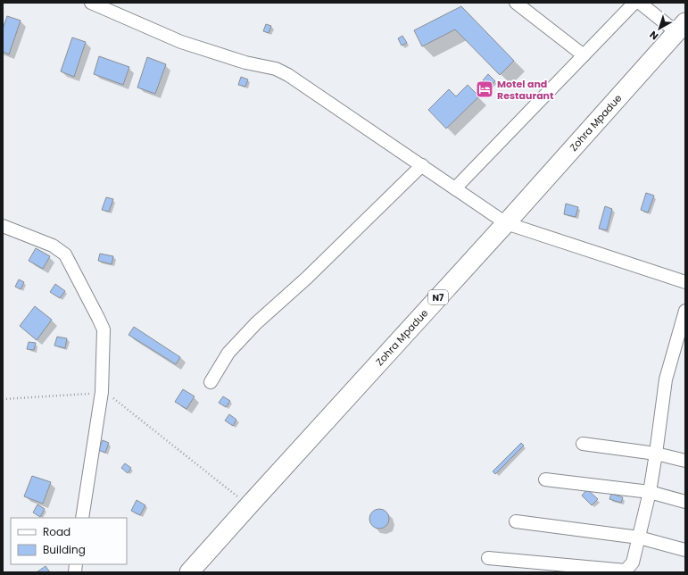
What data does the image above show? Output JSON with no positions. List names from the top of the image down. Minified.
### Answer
{"streets":{"highway":["Zohra Mpadue","N7"]},"places":{"hotel":["Motel and Restaurant"]},"legend":["Road","Building"],"north":"bottom left"}
